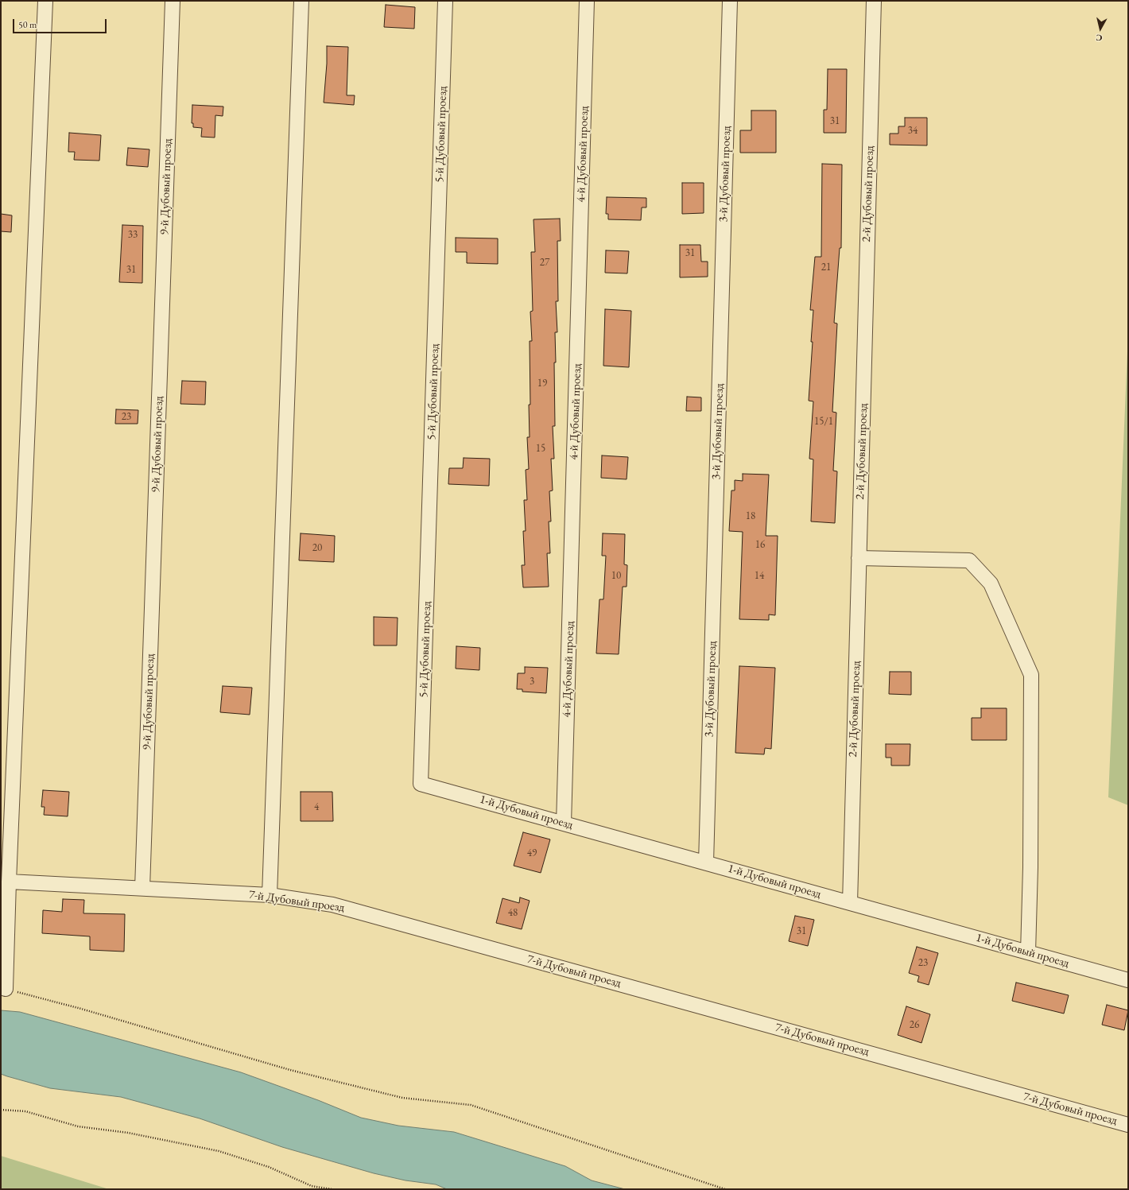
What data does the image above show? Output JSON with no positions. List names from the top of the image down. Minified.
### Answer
{"streets":{"street":["5-й Дубовый проезд","4-й Дубовый проезд","3-й Дубовый проезд","9-й Дубовый проезд","2-й Дубовый проезд","1-й Дубовый проезд","7-й Дубовый проезд"]},"crossings":[["5-й Дубовый проезд","1-й Дубовый проезд"],["4-й Дубовый проезд","1-й Дубовый проезд"],["3-й Дубовый проезд","1-й Дубовый проезд"],["9-й Дубовый проезд","7-й Дубовый проезд"],["2-й Дубовый проезд","1-й Дубовый проезд"]],"house_numbers":["31","34","33","31","27","21","31","19","23","15/1","15","18","16","20","10","14","3","4","49","48","31","23","26"],"scale_bar":"50 m","north":"bottom"}
